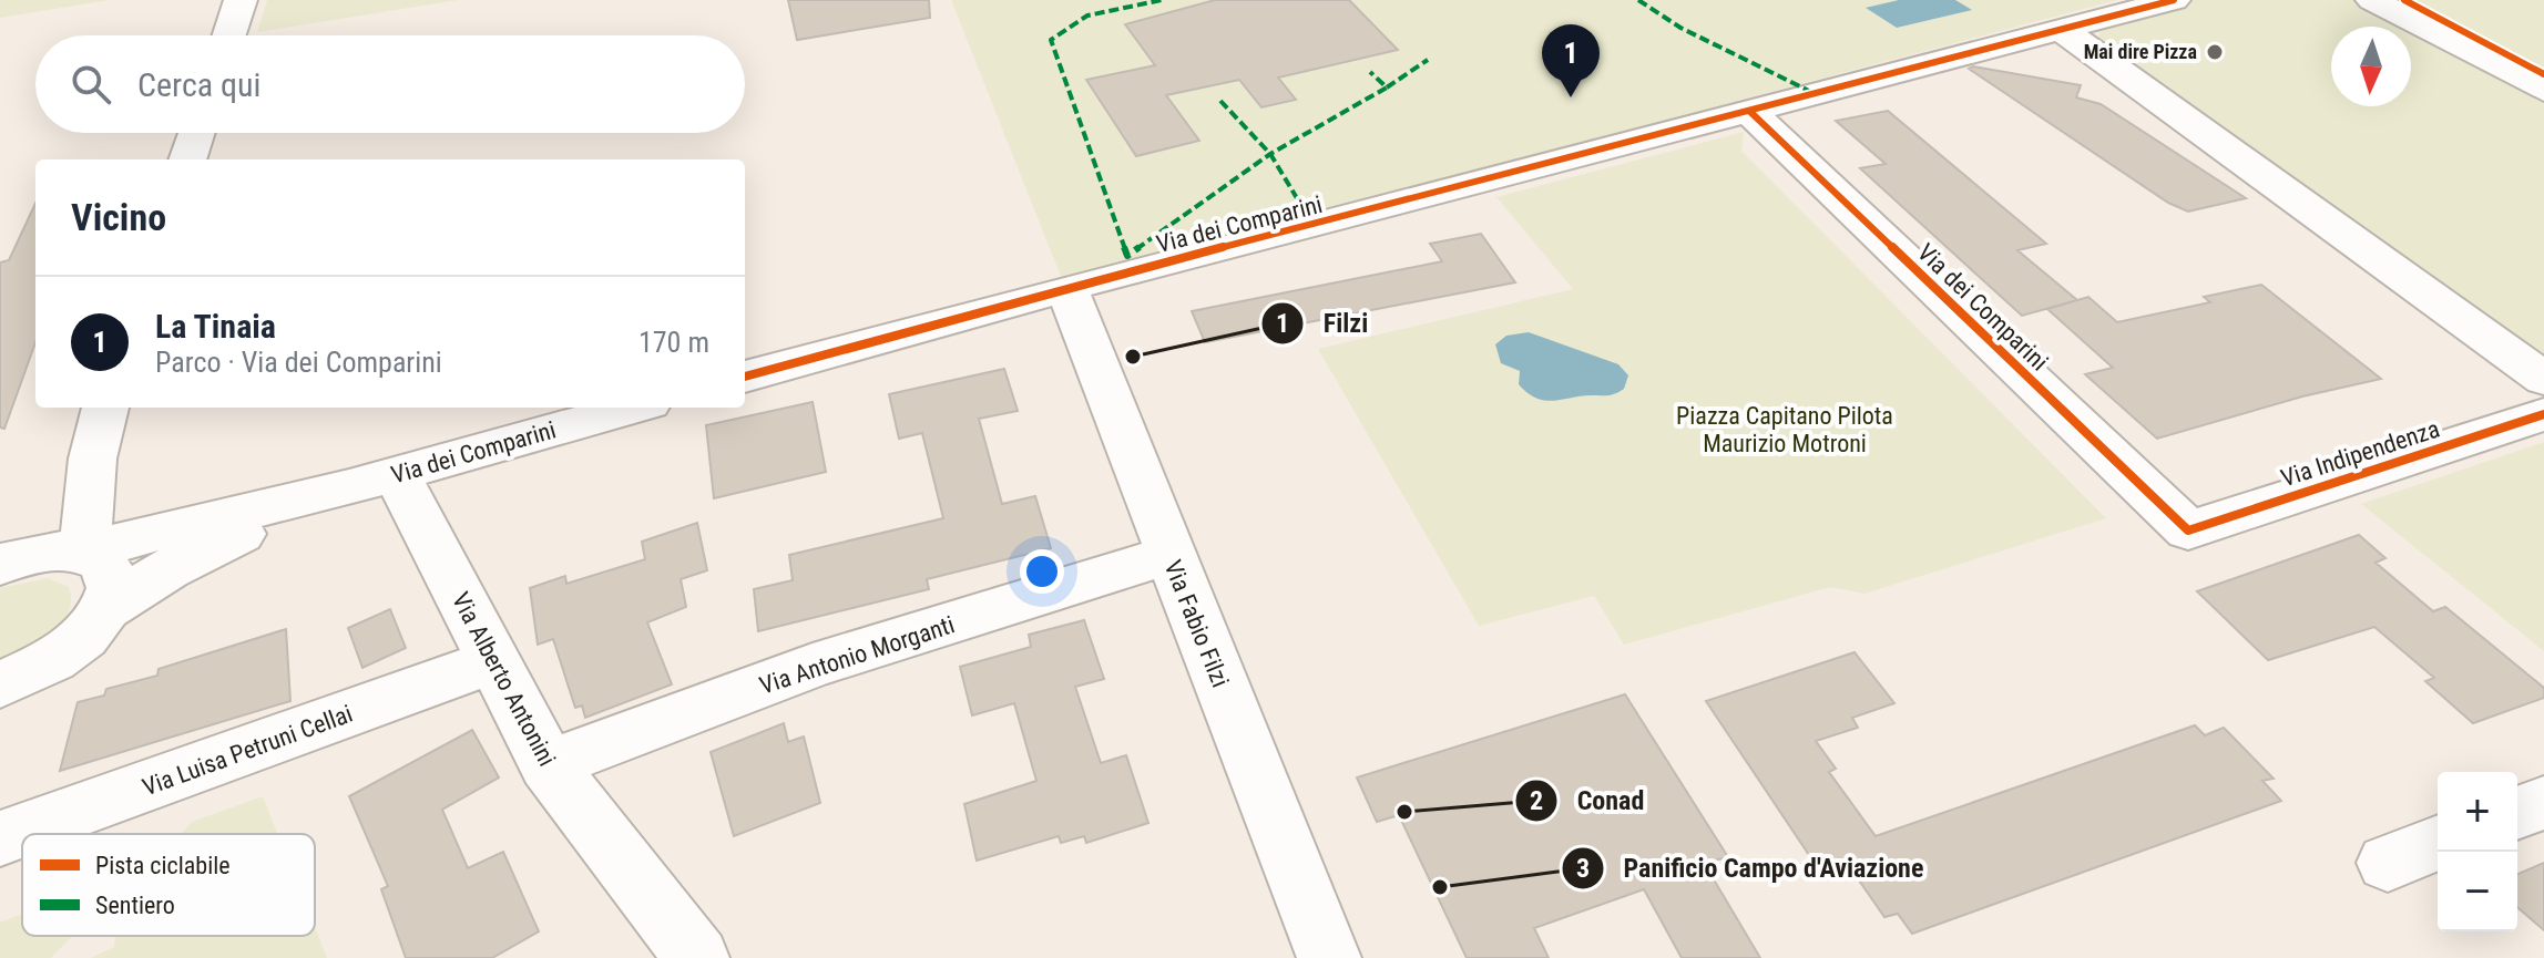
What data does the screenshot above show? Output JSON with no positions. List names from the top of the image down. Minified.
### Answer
{"streets":{"street":["Via dei Comparini","Via Indipendenza","Via Fabio Filzi","Via Antonio Morganti","Via Alberto Antonini","Via Luisa Petruni Cellai"]},"crossings":[["Via dei Comparini","Via Indipendenza"],["Via dei Comparini","Via Fabio Filzi"],["Via dei Comparini","Via Alberto Antonini"],["Via Fabio Filzi","Via Antonio Morganti"],["Via Antonio Morganti","Via Alberto Antonini"],["Via Alberto Antonini","Via Luisa Petruni Cellai"]],"parks":["Piazza Capitano Pilota Maurizio Motroni"],"places":["Mai dire Pizza","Filzi","Conad","Panificio Campo d'Aviazione"],"legend":["Pista ciclabile","Sentiero"],"north":"bottom","page":{"pins":"1","search":"Cerca qui","heading":"Vicino","list":[{"mark":"1","name":"La Tinaia","note":"Parco · Via dei Comparini","value":"170 m"}],"map_buttons":["+","−"]}}
